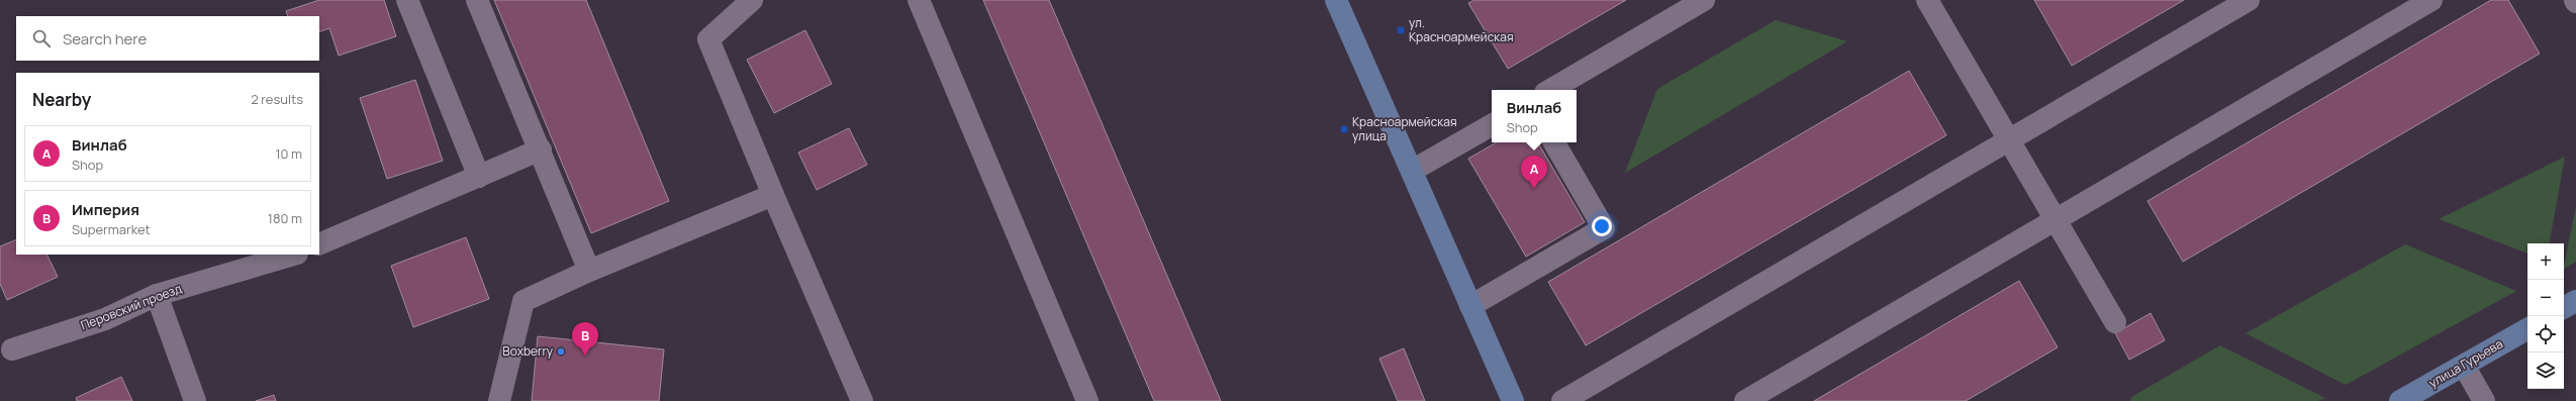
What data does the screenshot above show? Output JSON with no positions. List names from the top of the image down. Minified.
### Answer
{"streets":{"main road":["улица Гурьева"],"lane":["Перовский проезд"]},"places":{"transit":["ул. Красноармейская","Красноармейская улица"],"other":["Boxberry"]},"page":{"search":"Search here","heading":["Nearby","2 results"],"popup":["Винлаб","Shop"],"list":[{"mark":"A","name":"Винлаб","note":"Shop","value":"10 m"},{"mark":"B","name":"Империя","note":"Supermarket","value":"180 m"}],"pins":["A","B"],"map_buttons":["+","−"]}}
